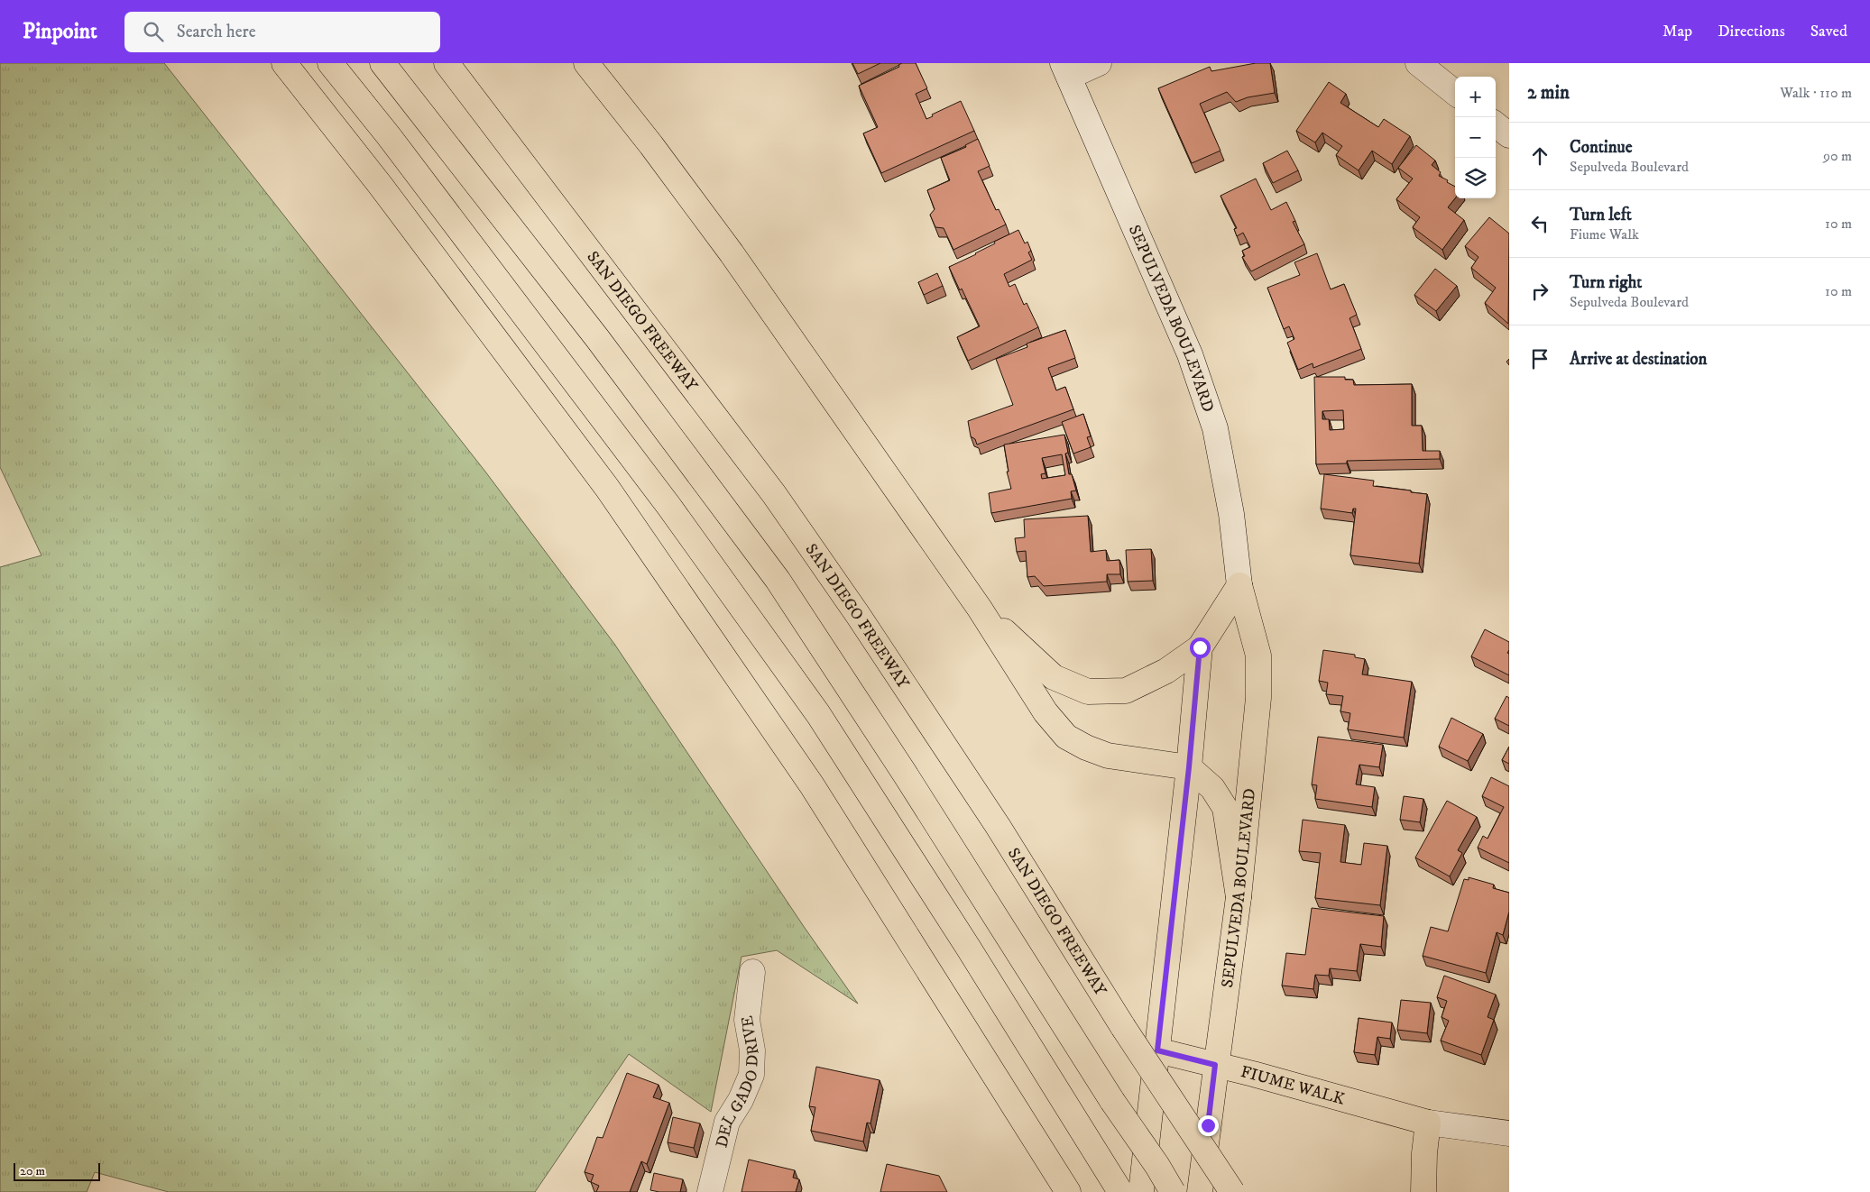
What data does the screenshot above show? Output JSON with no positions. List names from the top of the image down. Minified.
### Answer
{"streets":{"main road":["SEPULVEDA BOULEVARD","SAN DIEGO FREEWAY","DEL GADO DRIVE","FIUME WALK"]},"crossings":[["SEPULVEDA BOULEVARD","FIUME WALK"]],"scale_bar":"20 m","page":{"header":"Pinpoint","search":"Search here","nav":["Map","Directions","Saved"],"heading":["2 min","Walk · 110 m"],"map_buttons":["+","−"],"list":[["Continue","Sepulveda Boulevard","90 m"],["Turn left","Fiume Walk","10 m"],["Turn right","Sepulveda Boulevard","10 m"],"Arrive at destination"],"scale":"20 m"}}
